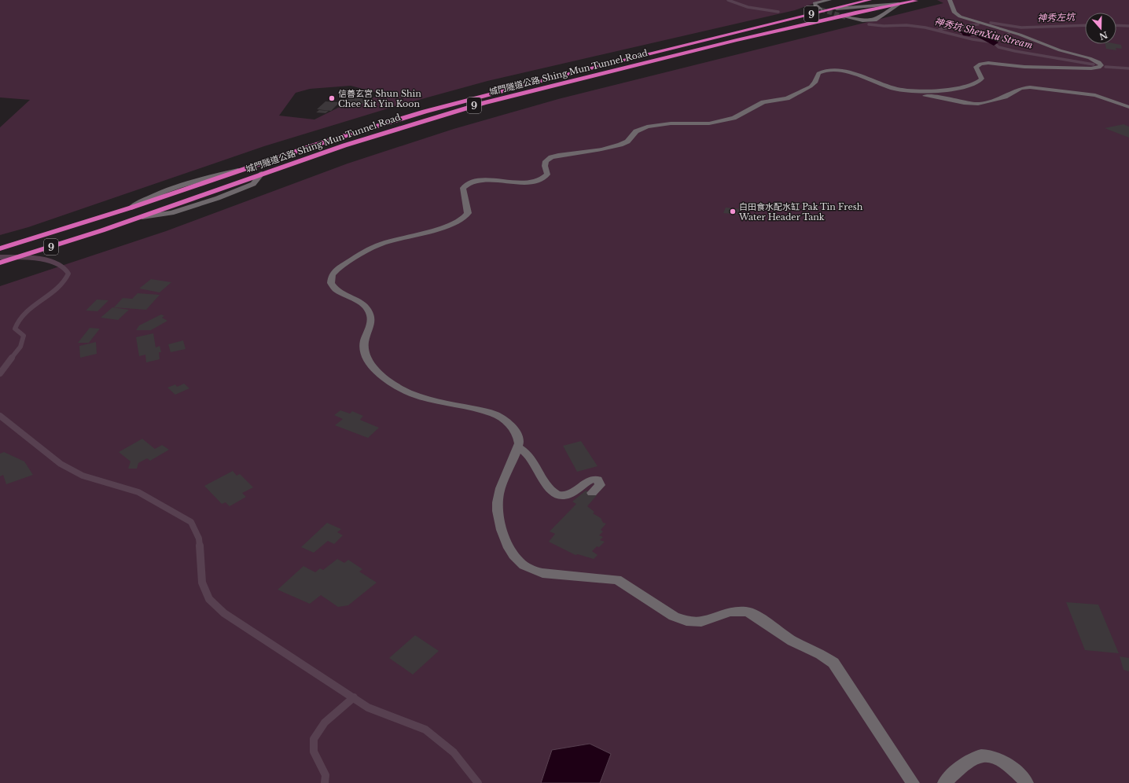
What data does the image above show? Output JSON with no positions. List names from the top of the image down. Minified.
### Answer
{"streets":{"highway":["9","城門隧道公路 Shing Mun Tunnel Road"]},"water":["神秀左坑","神秀坑 ShenXiu Stream"],"places":["信善玄宮 Shun Shin Chee Kit Yin Koon","白田食水配水缸 Pak Tin Fresh Water Header Tank"],"north":"bottom"}
